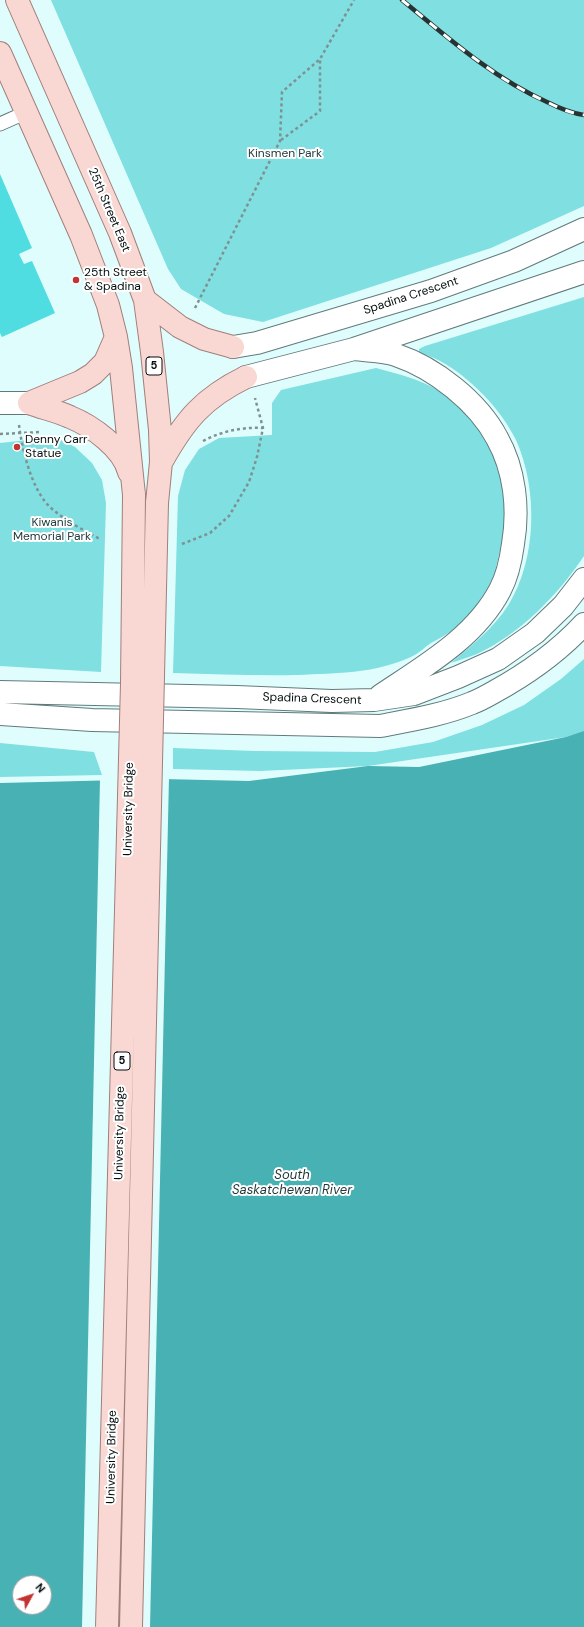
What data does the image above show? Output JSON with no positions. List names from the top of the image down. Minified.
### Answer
{"streets":{"main road":["25th Street East","5","University Bridge"],"street":["Spadina Crescent"]},"crossings":[["25th Street East","University Bridge"],["5","University Bridge"]],"water":["South Saskatchewan River"],"parks":["Kinsmen Park","Kiwanis Memorial Park"],"places":["25th Street & Spadina","Denny Carr Statue"],"north":"top right"}
